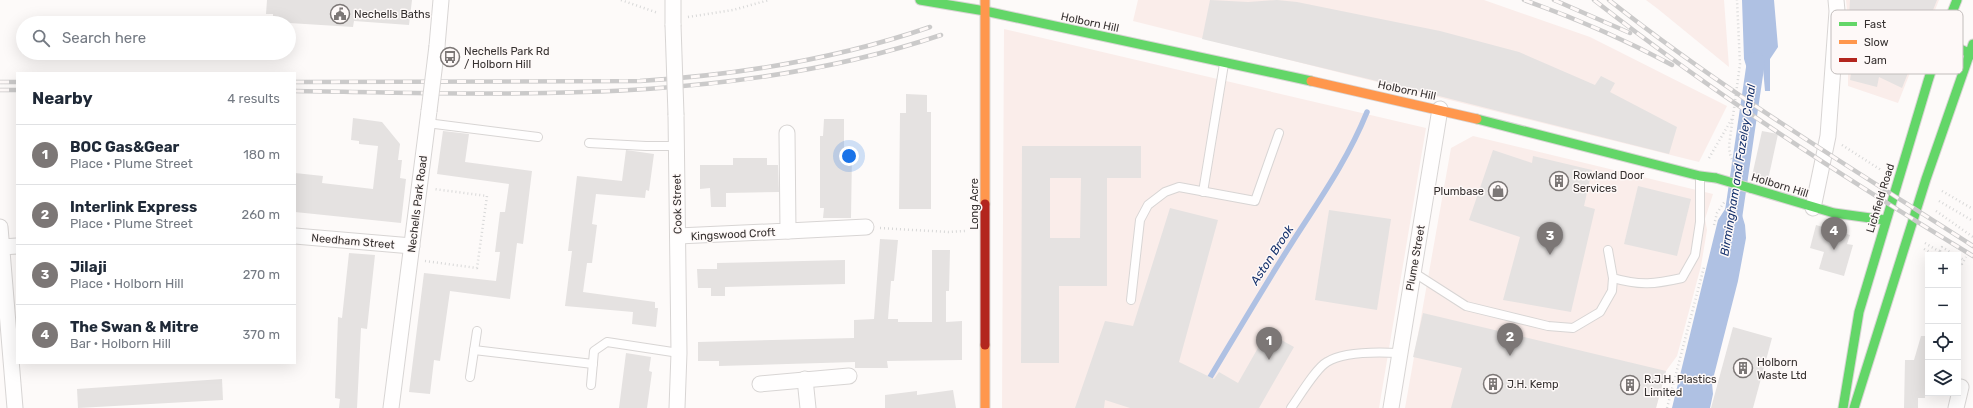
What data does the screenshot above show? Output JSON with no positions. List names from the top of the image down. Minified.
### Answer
{"streets":{"street":["Holborn Hill","Lichfield Road","Nechells Park Road","Cook Street","Long Acre","Kingswood Croft","Needham Street","Plume Street"]},"crossings":[["Holborn Hill","Lichfield Road"],["Holborn Hill","Long Acre"],["Holborn Hill","Plume Street"],["Nechells Park Road","Needham Street"],["Cook Street","Kingswood Croft"]],"water":["Birmingham and Fazeley Canal","Aston Brook"],"places":{"public building":["Nechells Baths"],"bus stop":["Nechells Park Rd / Holborn Hill"],"building":["Rowland Door Services","Holborn Waste Ltd","J.H. Kemp","R.J.H. Plastics Limited"],"shop":["Plumbase"]},"legend":["Fast","Slow","Jam"],"page":{"search":"Search here","heading":["Nearby","4 results"],"list":[{"mark":"1","name":"BOC Gas&Gear","note":"Place · Plume Street","value":"180 m"},{"mark":"2","name":"Interlink Express","note":"Place · Plume Street","value":"260 m"},{"mark":"3","name":"Jilaji","note":"Place · Holborn Hill","value":"270 m"},{"mark":"4","name":"The Swan & Mitre","note":"Bar · Holborn Hill","value":"370 m"}],"pins":["4","3","2","1"],"map_buttons":["+","−"]}}
